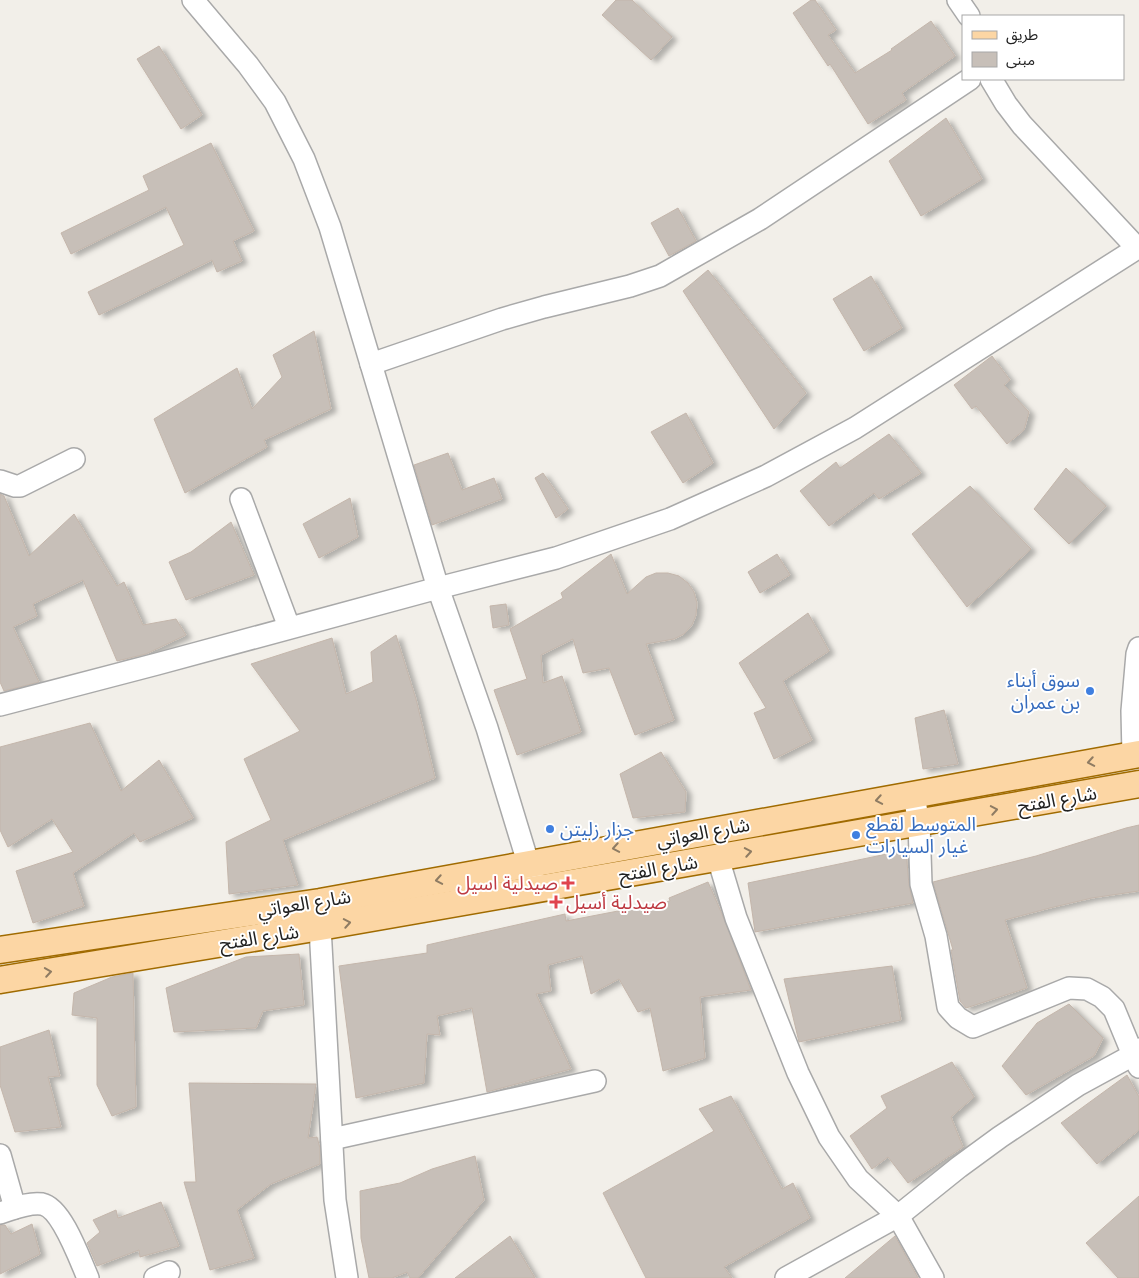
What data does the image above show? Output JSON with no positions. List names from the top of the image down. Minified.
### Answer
{"streets":{"main road":["شارع الفتح","شارع العواتي"]},"one_way":["شارع الفتح","شارع العواتي"],"places":{"other":["سوق أبناء بن عمران","جزار زليتن","المتوسط لقطع غيار السيارات"],"health":["صيدلية اسيل","صيدلية أسيل"]},"legend":["طريق","مبنى"]}
